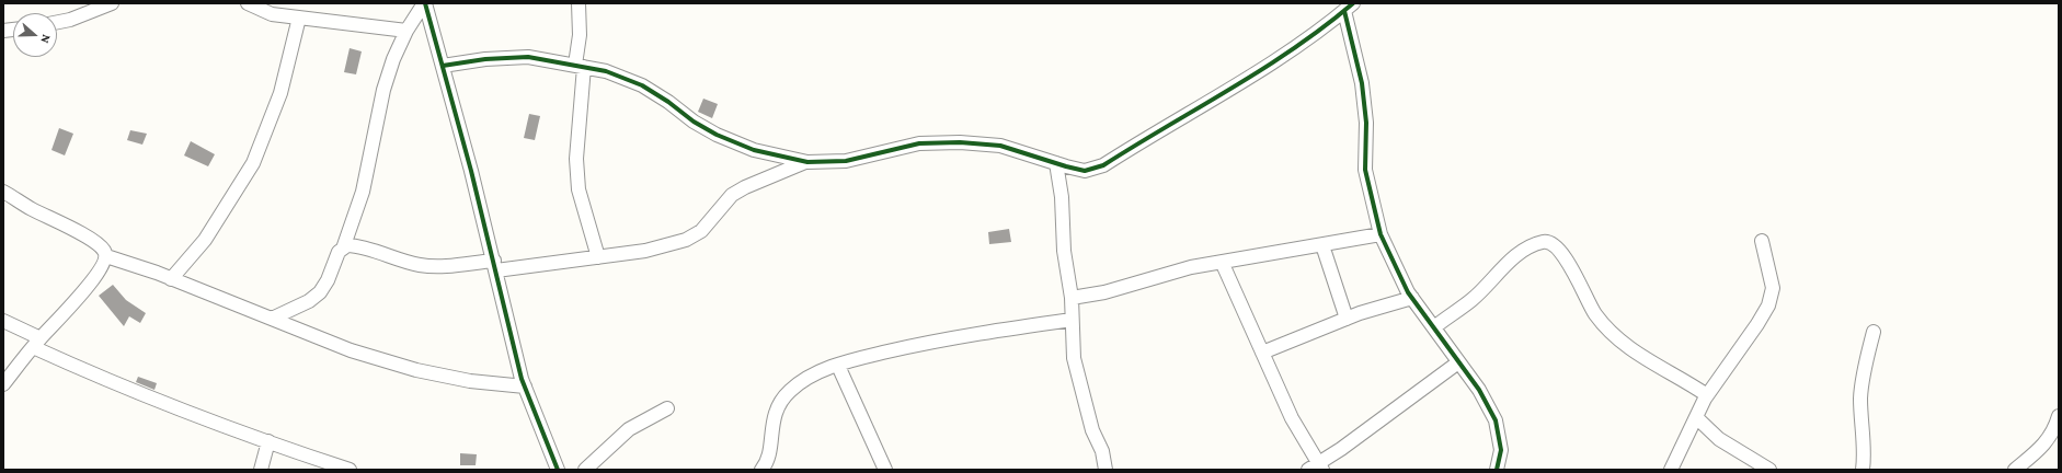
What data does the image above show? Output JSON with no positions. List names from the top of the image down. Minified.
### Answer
{"north":"right"}
